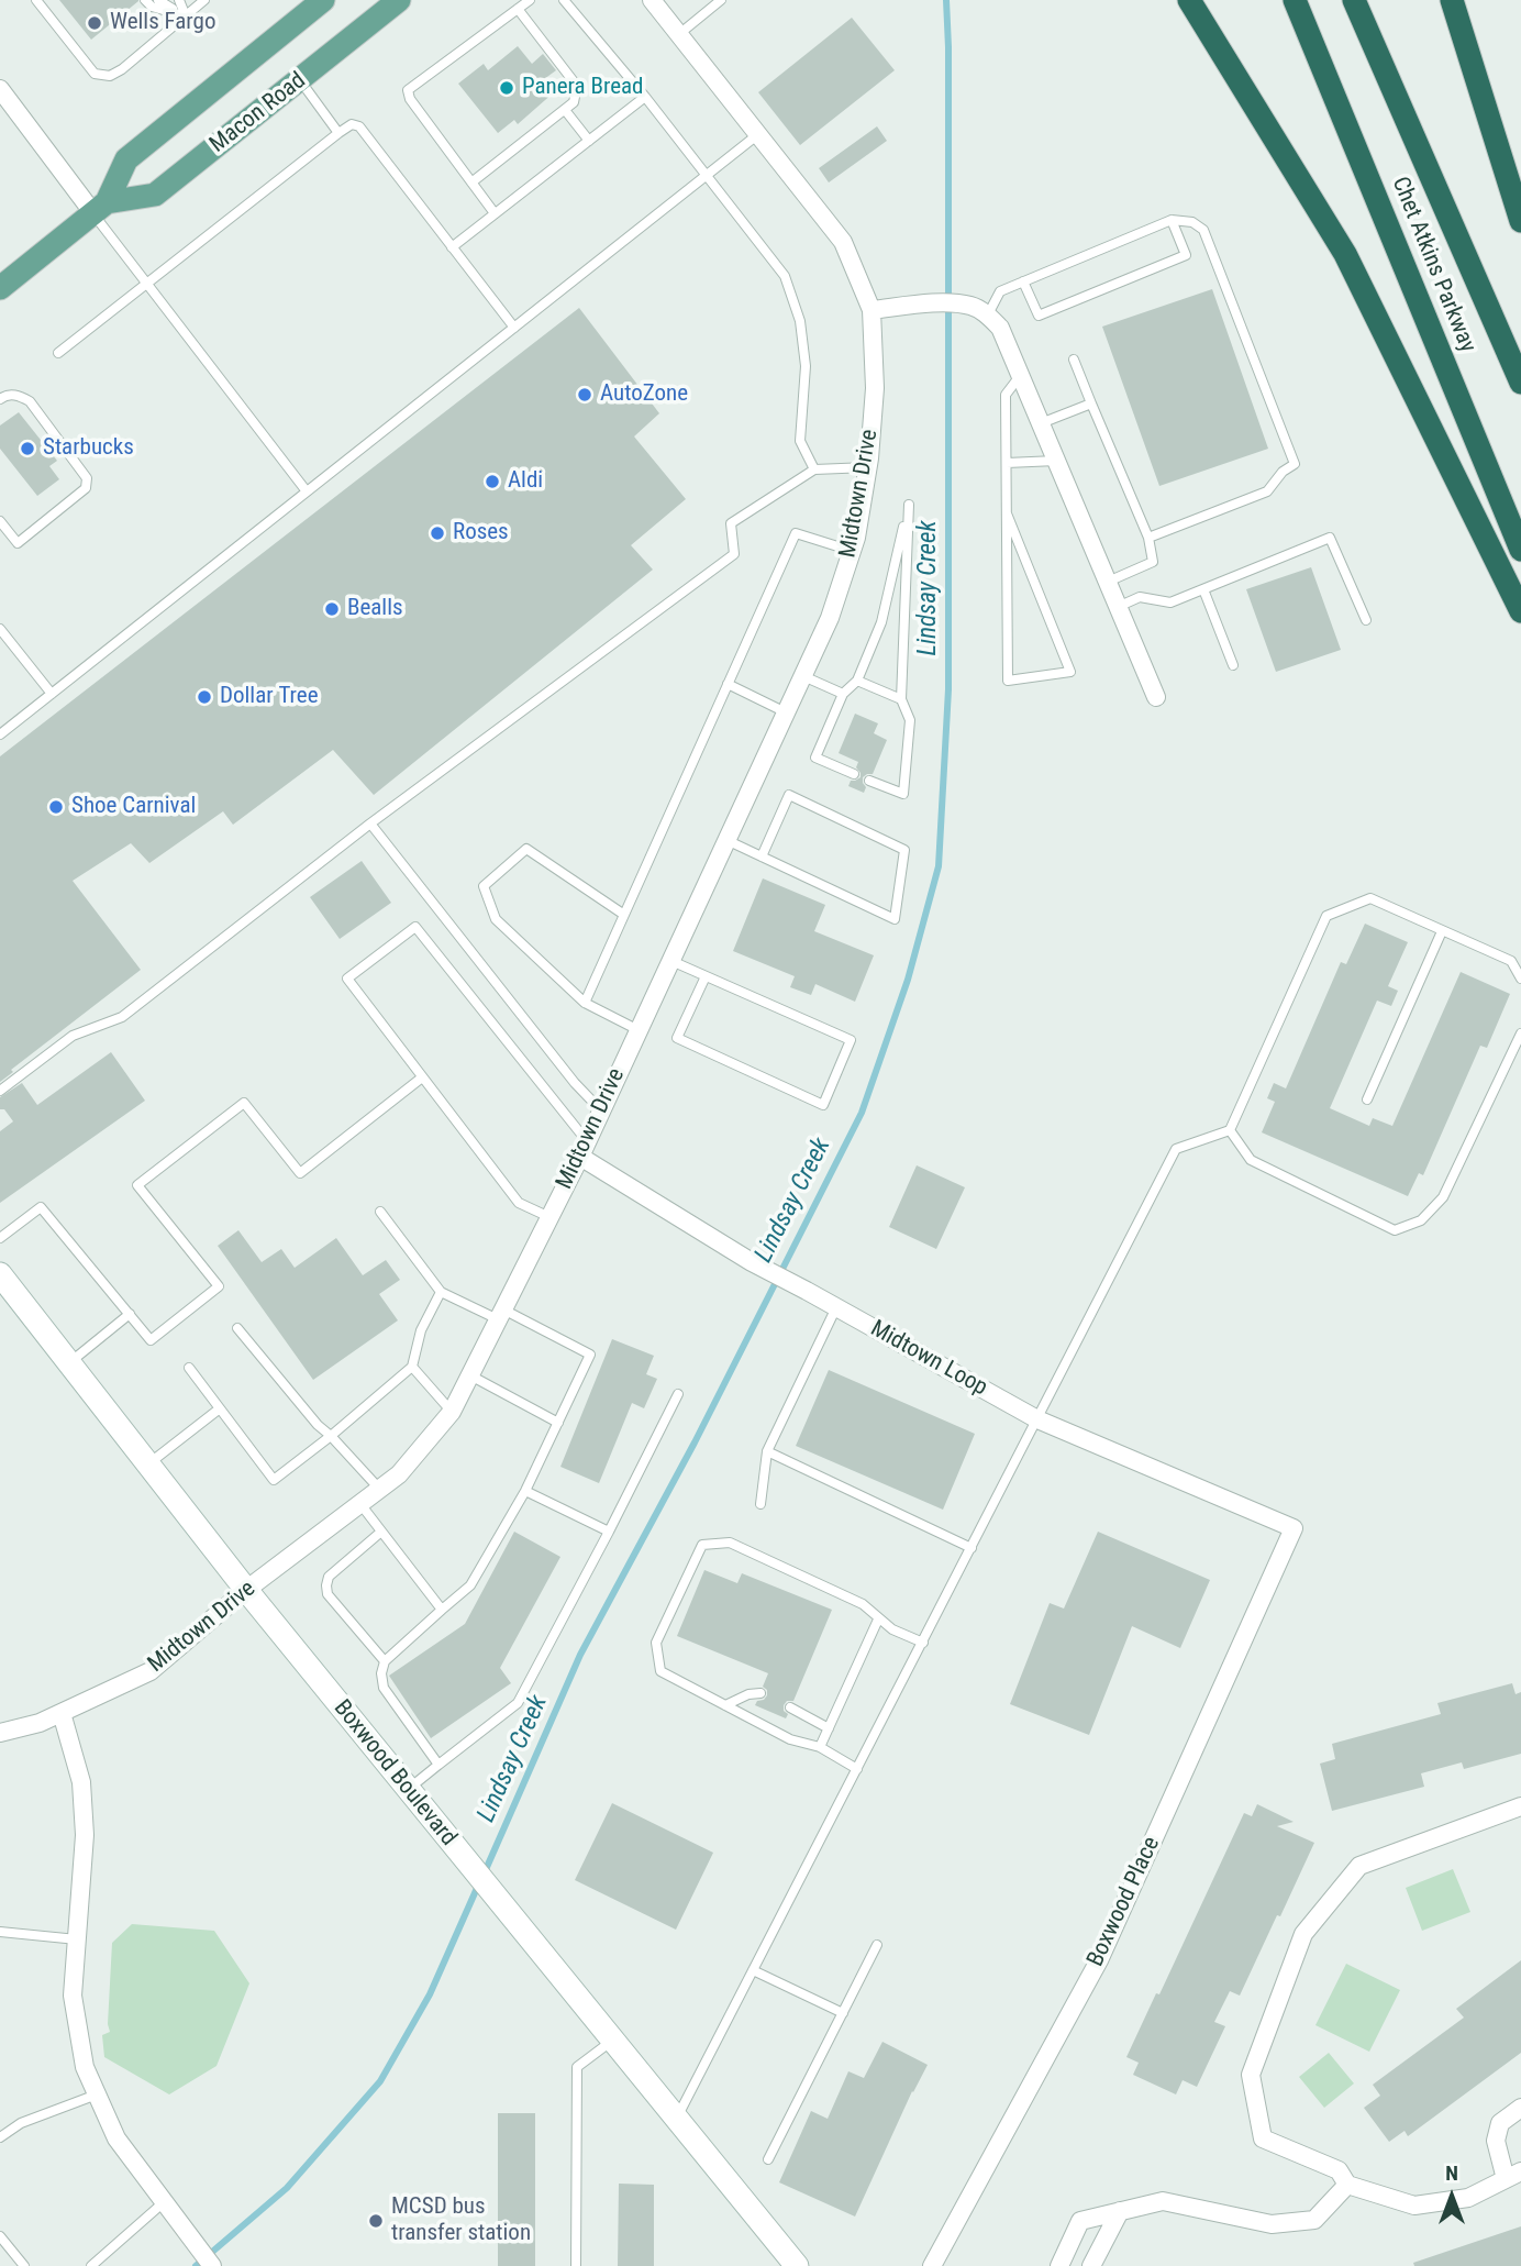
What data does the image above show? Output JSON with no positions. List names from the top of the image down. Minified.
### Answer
{"streets":{"highway":["Chet Atkins Parkway"],"main road":["Macon Road"],"street":["Midtown Drive","Midtown Loop","Boxwood Boulevard","Boxwood Place"]},"crossings":[["Midtown Drive","Midtown Loop"],["Midtown Drive","Boxwood Boulevard"],["Midtown Loop","Boxwood Place"]],"water":["Lindsay Creek"],"places":["Wells Fargo","Panera Bread","AutoZone","Starbucks","Aldi","Roses","Bealls","Dollar Tree","Shoe Carnival","MCSD bus transfer station"],"north":"top"}
